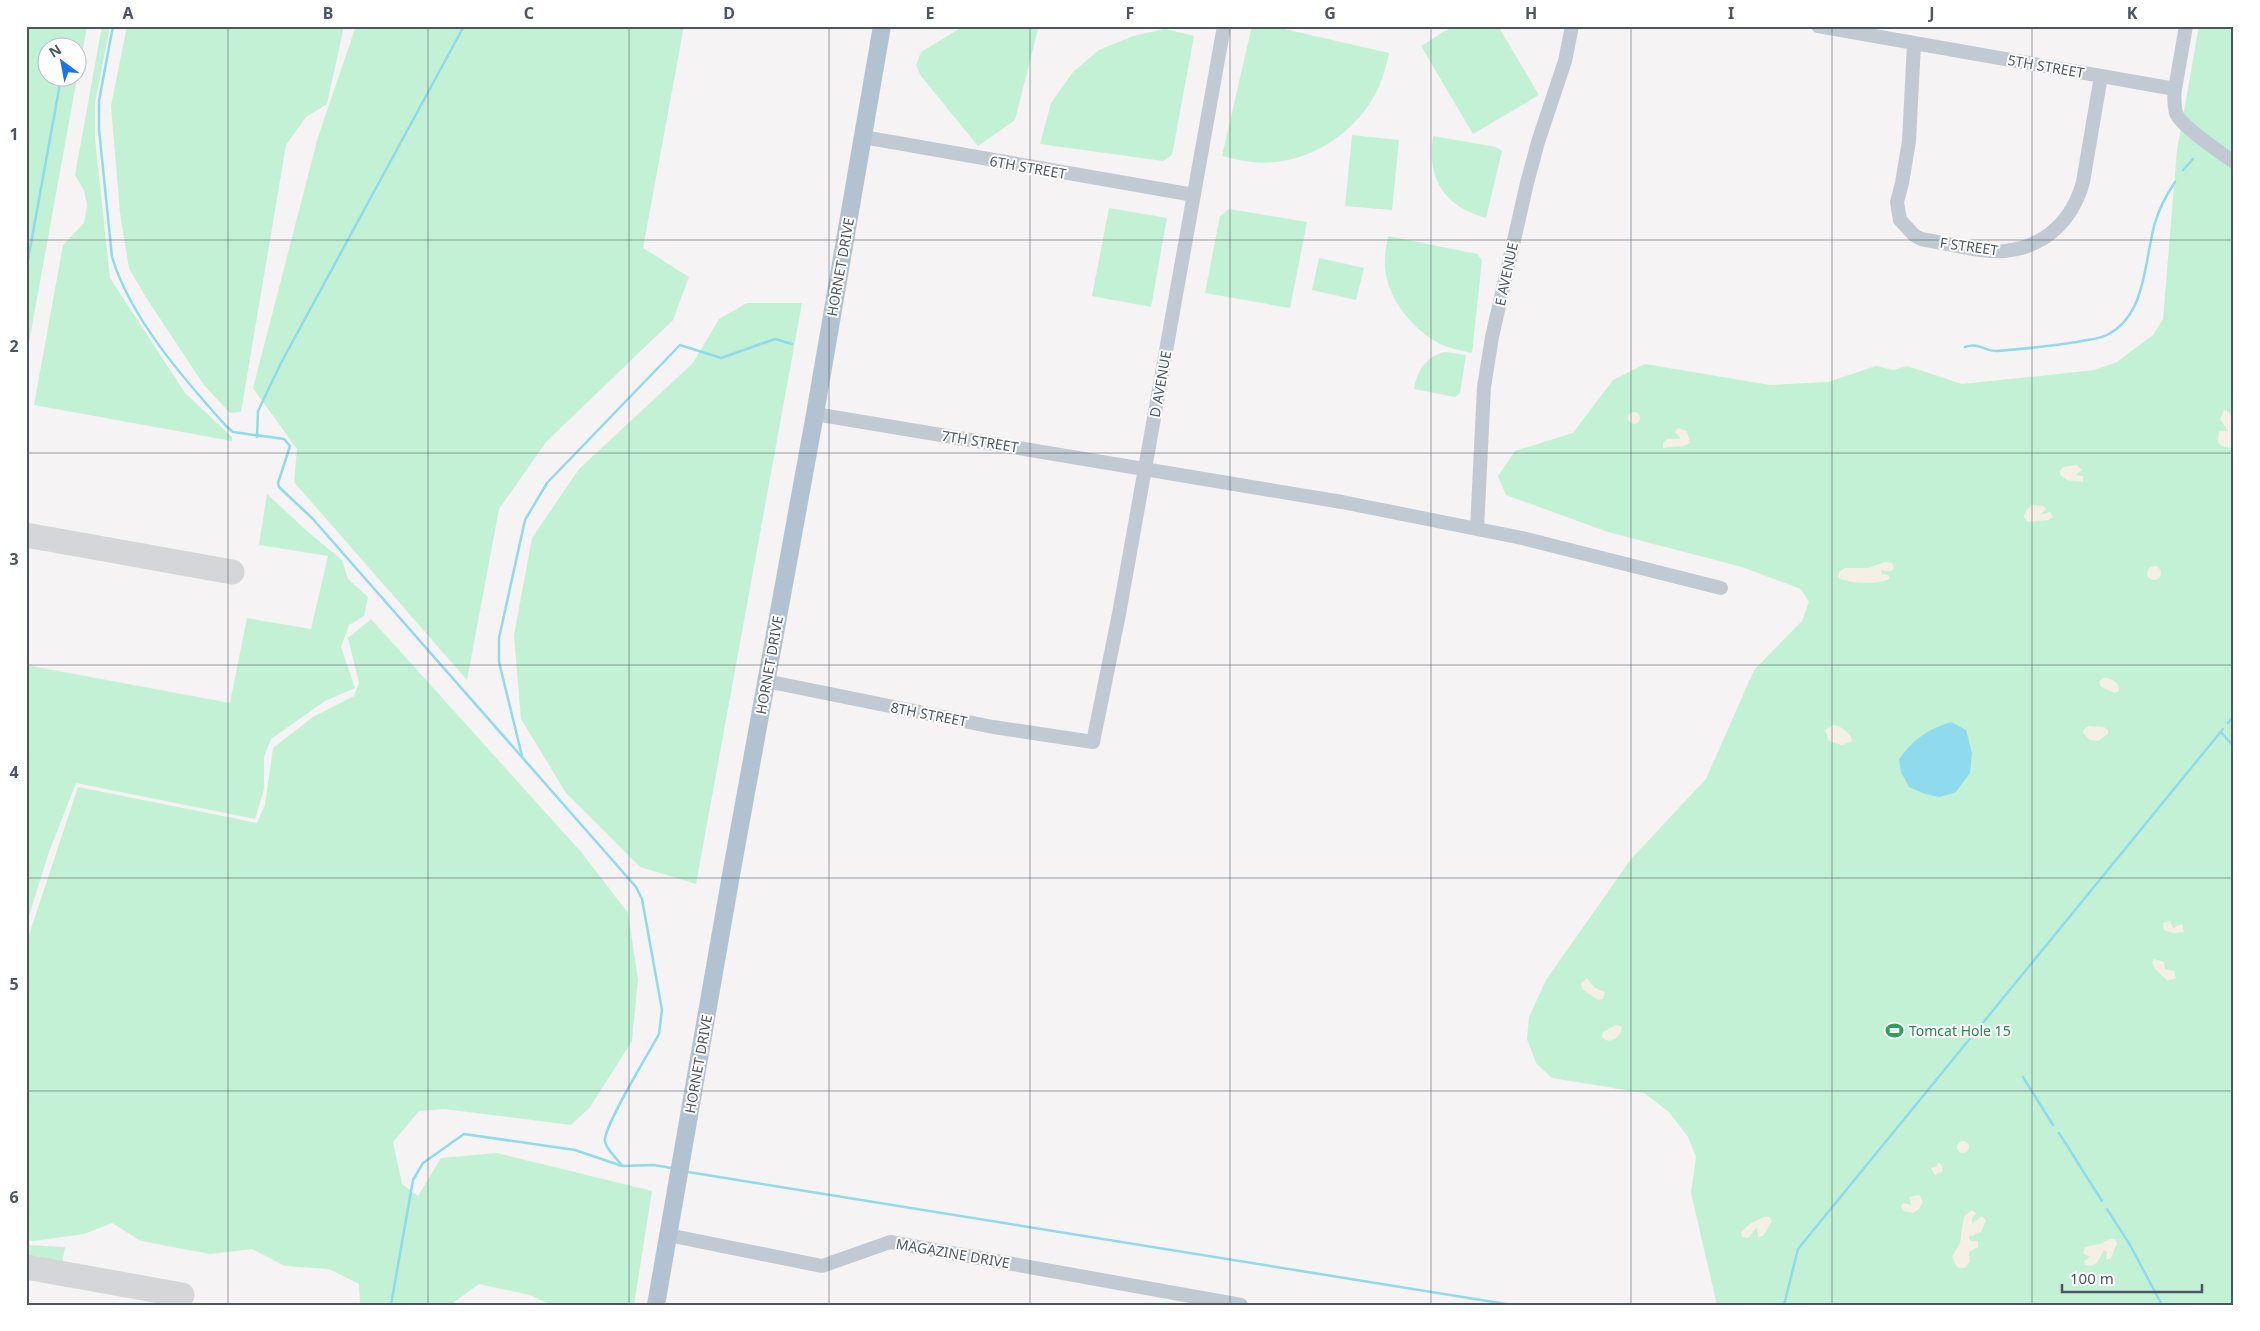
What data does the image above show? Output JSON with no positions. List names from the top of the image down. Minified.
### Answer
{"streets":{"main road":["HORNET DRIVE"],"street":["5TH STREET","6TH STREET","F STREET","E AVENUE","D AVENUE","7TH STREET","8TH STREET","MAGAZINE DRIVE"]},"crossings":[["5TH STREET","F STREET"],["6TH STREET","HORNET DRIVE"],["6TH STREET","D AVENUE"],["HORNET DRIVE","7TH STREET"],["HORNET DRIVE","8TH STREET"],["HORNET DRIVE","MAGAZINE DRIVE"],["E AVENUE","7TH STREET"],["D AVENUE","7TH STREET"],["D AVENUE","8TH STREET"]],"places":{"sports":["Tomcat Hole 15"]},"scale_bar":"100 m","north":"top left","grid":{"columns":["A","B","C","D","E","F","G","H","I","J","K"],"rows":["1","2","3","4","5","6"]}}
